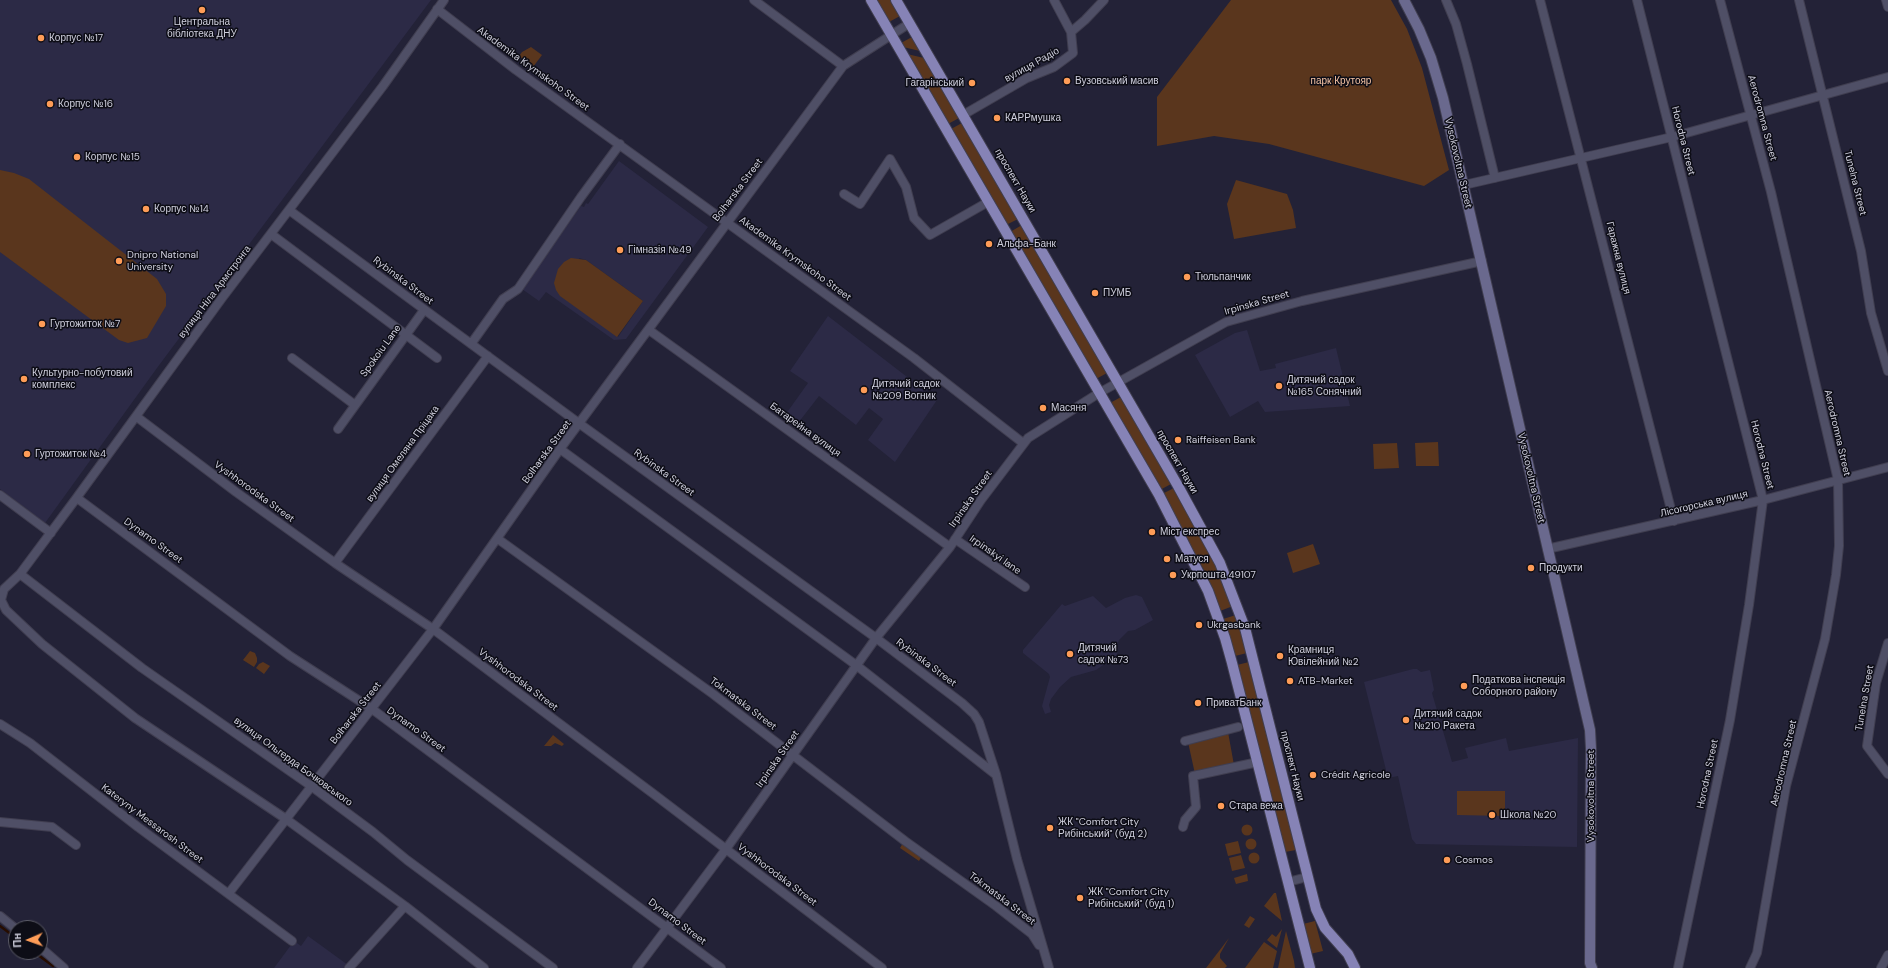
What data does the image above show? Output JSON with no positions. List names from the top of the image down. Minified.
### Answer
{"streets":{"main road":["Vysokovoltna Street","проспект Науки"],"street":["вулиця Радіо","Akademika Krymskoho Street","Aerodromna Street","Horodna Street","Tunelna Street","Bolharska Street","Гаражна вулиця","Rybinska Street","вулиця Ніла Армстронга","Irpinska Street","Spokoiu Lane","Батарейна вулиця","вулиця Омеляна Пріцака","Vyshhorodska Street","Лісогорська вулиця","Dynamo Street","Irpinskyi lane","Tokmatska Street","вулиця Ольгерда Бочковського","Kateryny Messarosh Street"]},"crossings":[["вулиця Радіо","проспект Науки"],["Akademika Krymskoho Street","Bolharska Street"],["Akademika Krymskoho Street","вулиця Ніла Армстронга"],["Akademika Krymskoho Street","Irpinska Street"],["Aerodromna Street","Лісогорська вулиця"],["Horodna Street","Лісогорська вулиця"],["Vysokovoltna Street","Irpinska Street"],["Vysokovoltna Street","Лісогорська вулиця"],["проспект Науки","Bolharska Street"],["проспект Науки","Irpinska Street"],["Bolharska Street","Rybinska Street"],["Bolharska Street","вулиця Ніла Армстронга"],["Bolharska Street","Батарейна вулиця"],["Bolharska Street","Vyshhorodska Street"],["Bolharska Street","Dynamo Street"],["Bolharska Street","Tokmatska Street"],["Bolharska Street","вулиця Ольгерда Бочковського"],["Bolharska Street","Kateryny Messarosh Street"],["Гаражна вулиця","Лісогорська вулиця"],["Rybinska Street","вулиця Ніла Армстронга"],["Rybinska Street","Irpinska Street"],["Rybinska Street","Spokoiu Lane"],["Rybinska Street","вулиця Омеляна Пріцака"],["Rybinska Street","Tokmatska Street"],["вулиця Ніла Армстронга","Vyshhorodska Street"],["вулиця Ніла Армстронга","Dynamo Street"],["вулиця Ніла Армстронга","вулиця Ольгерда Бочковського"],["Irpinska Street","Батарейна вулиця"],["Irpinska Street","Vyshhorodska Street"],["Irpinska Street","Dynamo Street"],["Irpinska Street","Irpinskyi lane"],["Irpinska Street","Tokmatska Street"],["вулиця Омеляна Пріцака","Vyshhorodska Street"]],"parks":["парк Крутояр"],"places":["Центральна бібліотека ДНУ","Корпус №17","Вузовський масив","Гагарінський","Корпус №16","КАРРмушка","Корпус №15","Корпус №14","Альфа-Банк","Гімназія №49","Dnipro National University","Тюльпанчик","ПУМБ","Гуртожиток №7","Культурно-побутовий комплекс","Дитячий садок №165 Сонячний","Дитячий садок №209 Вогник","Масяня","Raiffeisen Bank","Гуртожиток №4","Міст експрес","Матуся","Продукти","Укрпошта 49107","Ukrgasbank","Дитячий садок №73","Крамниця Ювілейний №2","ATB-Market","Податкова інспекція Соборного району","ПриватБанк","Дитячий садок №210 Ракета","Crédit Agricole","Стара вежа","Школа №20","ЖК \"Comfort City Рибінський\" (буд 2)","Cosmos","ЖК \"Comfort City Рибінський\" (буд 1)"],"north":"left"}
